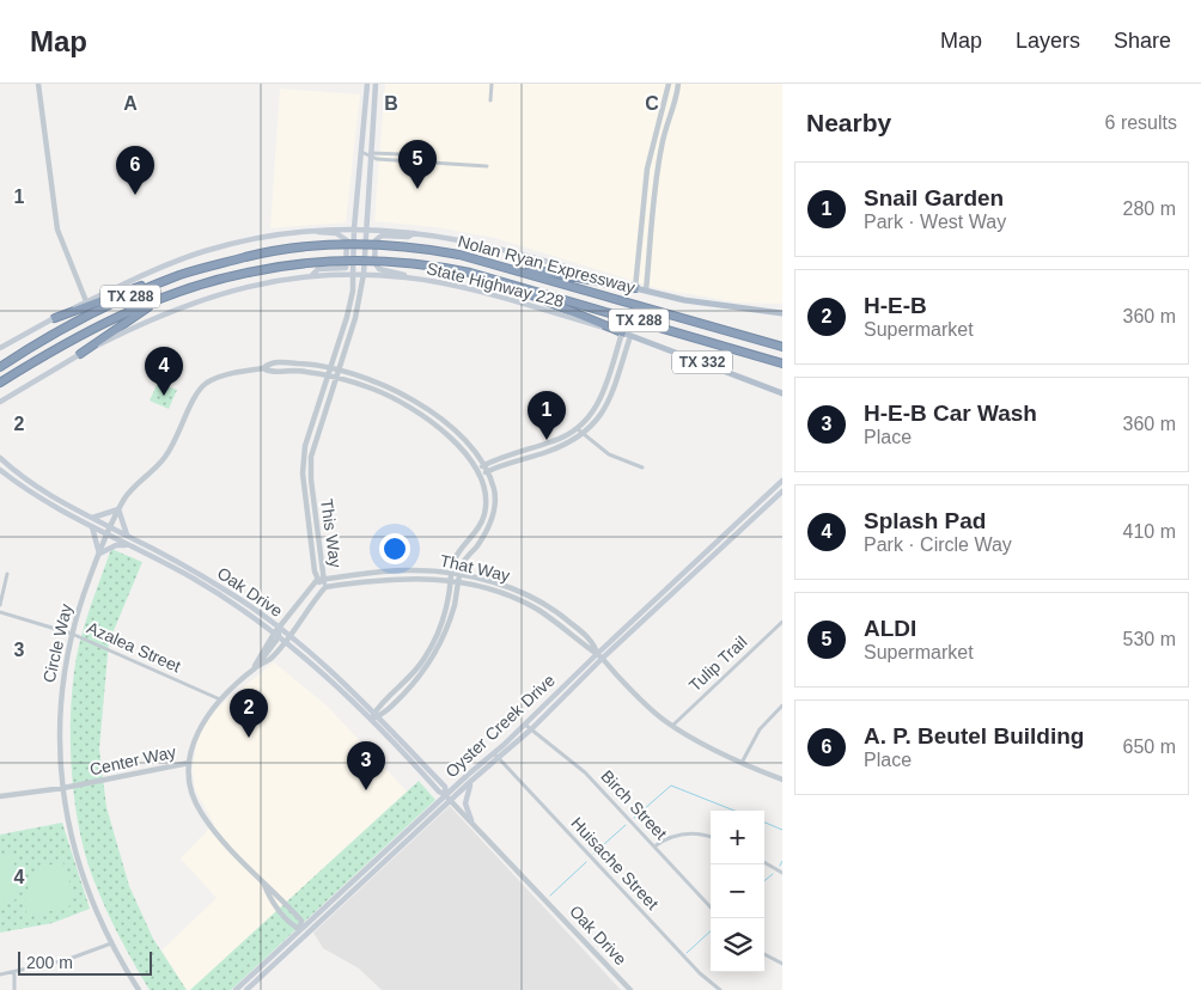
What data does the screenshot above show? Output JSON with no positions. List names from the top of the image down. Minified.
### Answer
{"streets":{"highway":["Nolan Ryan Expressway","TX 288"],"main road":["State Highway 228","TX 332","This Way","Oak Drive","Oyster Creek Drive"],"street":["That Way","Circle Way","Azalea Street","Tulip Trail","Center Way","Birch Street","Huisache Street"]},"crossings":[["State Highway 228","This Way"],["This Way","That Way"],["This Way","Circle Way"],["This Way","Center Way"],["That Way","Circle Way"],["That Way","Tulip Trail"],["That Way","Oyster Creek Drive"],["That Way","Center Way"],["Oak Drive","Circle Way"],["Oak Drive","Oyster Creek Drive"],["Oak Drive","Center Way"],["Circle Way","Azalea Street"],["Circle Way","Center Way"],["Azalea Street","Center Way"],["Oyster Creek Drive","Birch Street"],["Oyster Creek Drive","Huisache Street"]],"scale_bar":"200 m","page":{"header":"Map","nav":["Map","Layers","Share"],"heading":["Nearby","6 results"],"pins":["5","6","4","1","2","3"],"list":[{"mark":"1","name":"Snail Garden","note":"Park · West Way","value":"280 m"},{"mark":"2","name":"H-E-B","note":"Supermarket","value":"360 m"},{"mark":"3","name":"H-E-B Car Wash","note":"Place","value":"360 m"},{"mark":"4","name":"Splash Pad","note":"Park · Circle Way","value":"410 m"},{"mark":"5","name":"ALDI","note":"Supermarket","value":"530 m"},{"mark":"6","name":"A. P. Beutel Building","note":"Place","value":"650 m"}],"map_buttons":["+","−"],"scale":"200 m"},"grid":{"columns":["A","B","C"],"rows":["1","2","3","4"]}}
